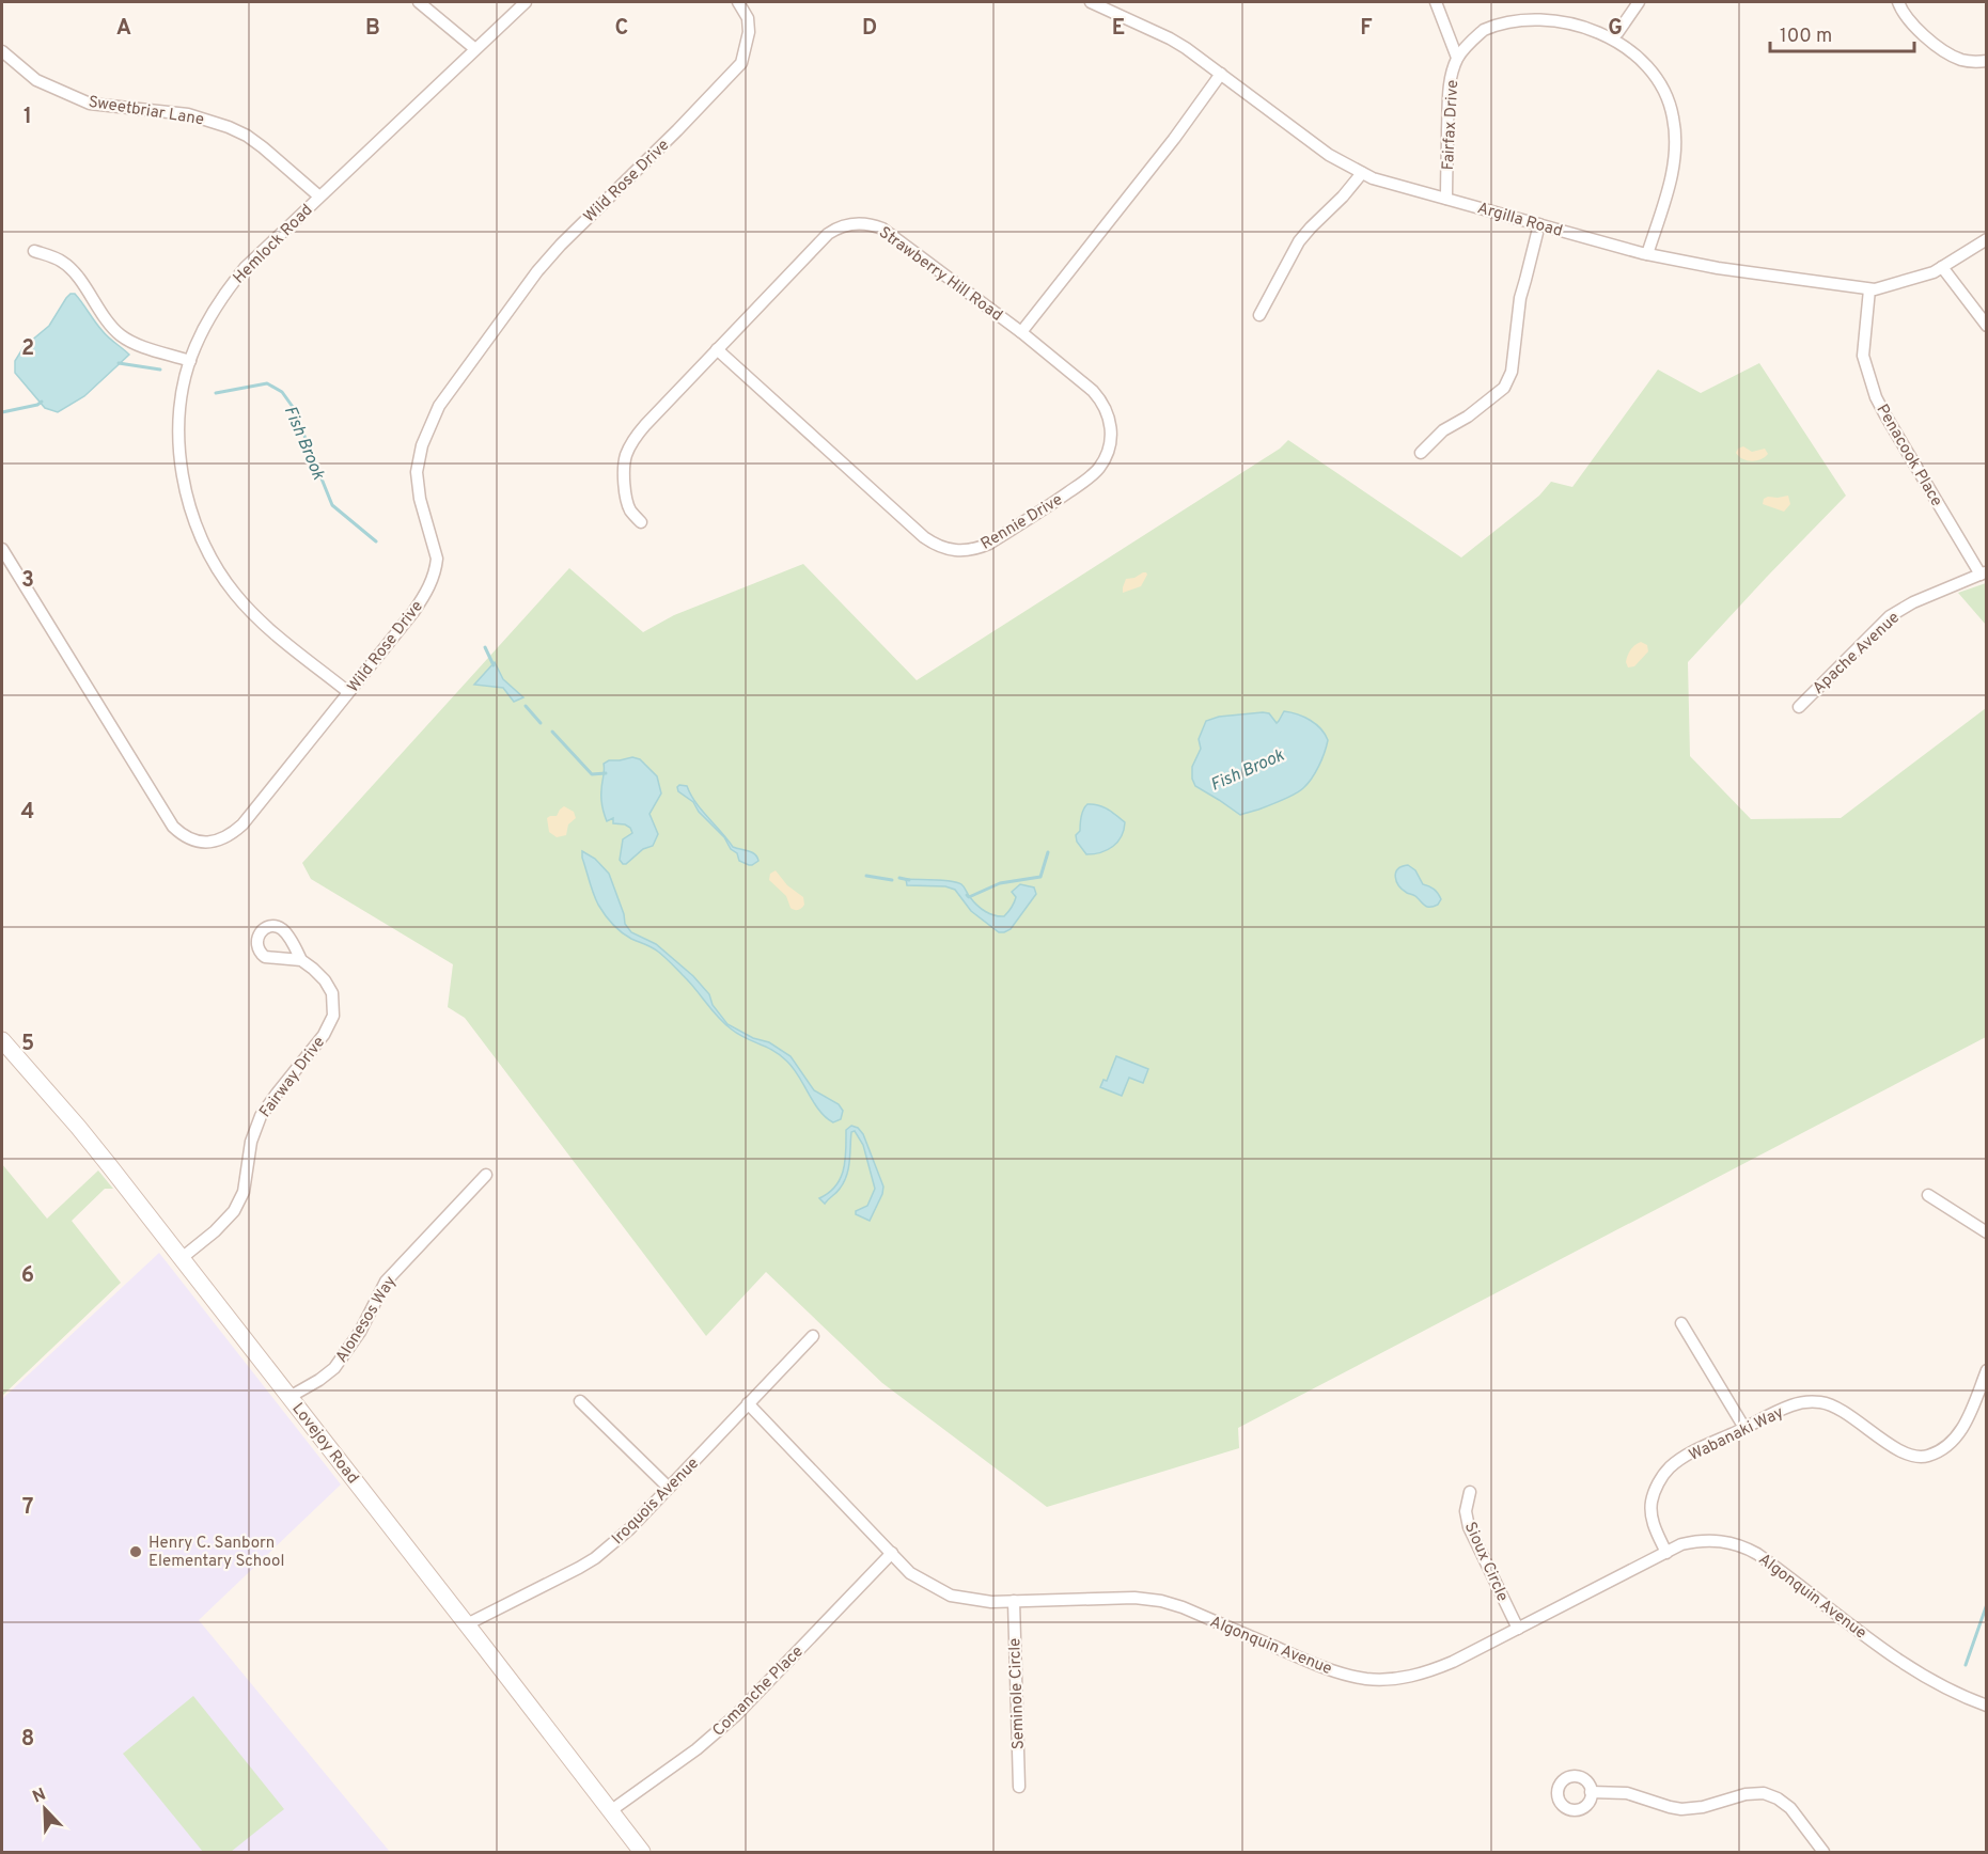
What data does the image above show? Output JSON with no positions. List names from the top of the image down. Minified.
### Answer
{"streets":{"main road":["Lovejoy Road"],"street":["Sweetbriar Lane","Fairfax Drive","Wild Rose Drive","Argilla Road","Hemlock Road","Strawberry Hill Road","Penacook Place","Rennie Drive","Apache Avenue","Fairway Drive","Alonesos Way","Wabanaki Way","Iroquois Avenue","Sioux Circle","Algonquin Avenue","Comanche Place","Seminole Circle"]},"crossings":[["Sweetbriar Lane","Hemlock Road"],["Fairfax Drive","Argilla Road"],["Wild Rose Drive","Hemlock Road"],["Argilla Road","Penacook Place"],["Strawberry Hill Road","Rennie Drive"],["Penacook Place","Apache Avenue"],["Fairway Drive","Lovejoy Road"],["Alonesos Way","Lovejoy Road"],["Wabanaki Way","Algonquin Avenue"],["Lovejoy Road","Iroquois Avenue"],["Lovejoy Road","Comanche Place"],["Iroquois Avenue","Algonquin Avenue"],["Sioux Circle","Algonquin Avenue"],["Algonquin Avenue","Comanche Place"],["Algonquin Avenue","Seminole Circle"]],"water":["Fish Brook"],"places":["Henry C. Sanborn Elementary School"],"scale_bar":"100 m","north":"top left","grid":{"columns":["A","B","C","D","E","F","G"],"rows":["1","2","3","4","5","6","7","8"]}}
